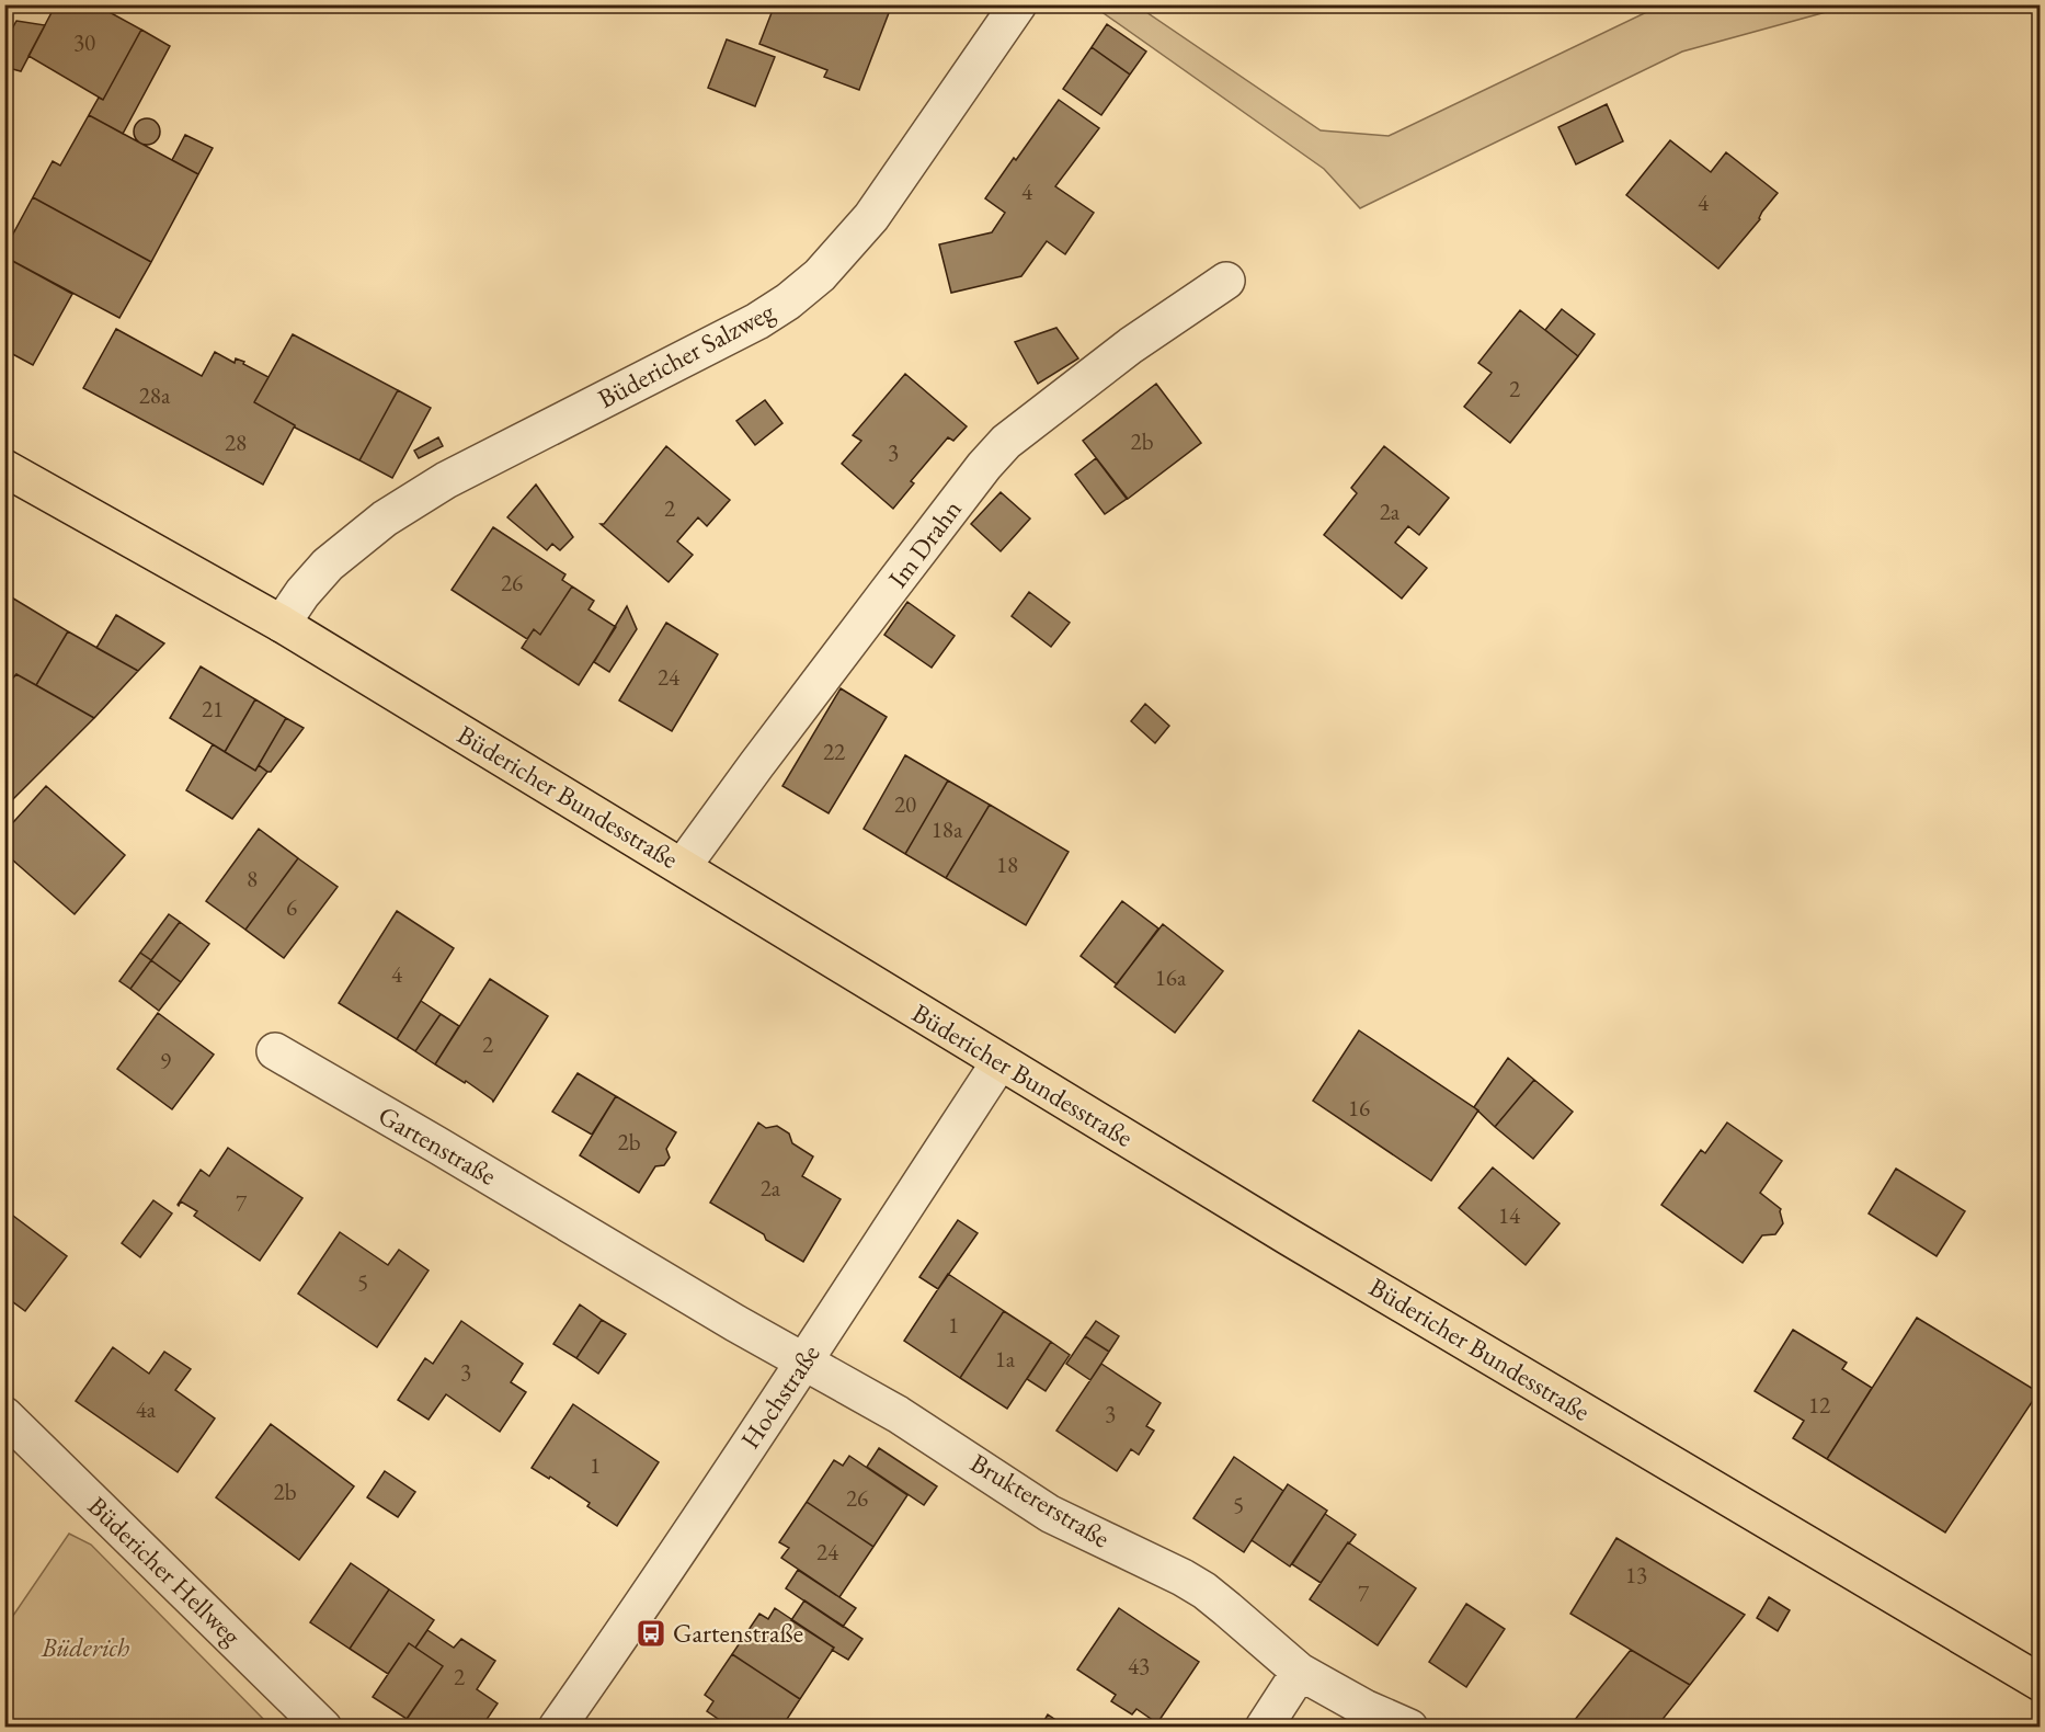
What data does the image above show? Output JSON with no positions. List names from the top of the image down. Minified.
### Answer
{"streets":{"main road":["Büdericher Bundesstraße"],"street":["Büdericher Salzweg","Im Drahn","Gartenstraße","Hochstraße","Bruktererstraße","Büdericher Hellweg"]},"crossings":[["Büdericher Salzweg","Büdericher Bundesstraße"],["Im Drahn","Büdericher Bundesstraße"],["Büdericher Bundesstraße","Hochstraße"],["Gartenstraße","Hochstraße"],["Gartenstraße","Bruktererstraße"],["Hochstraße","Bruktererstraße"]],"parks":["Büderich"],"places":{"bus stop":["Gartenstraße"]},"house_numbers":["30","4","4","2","28a","2b","28","3","2","2a","26","24","21","22","20","18a","18","8","6","4","16a","2","9","16","2b","2a","7","14","5","1","1a","3","12","4a","3","1","2b","26","5","24","13","7","43","2"]}
